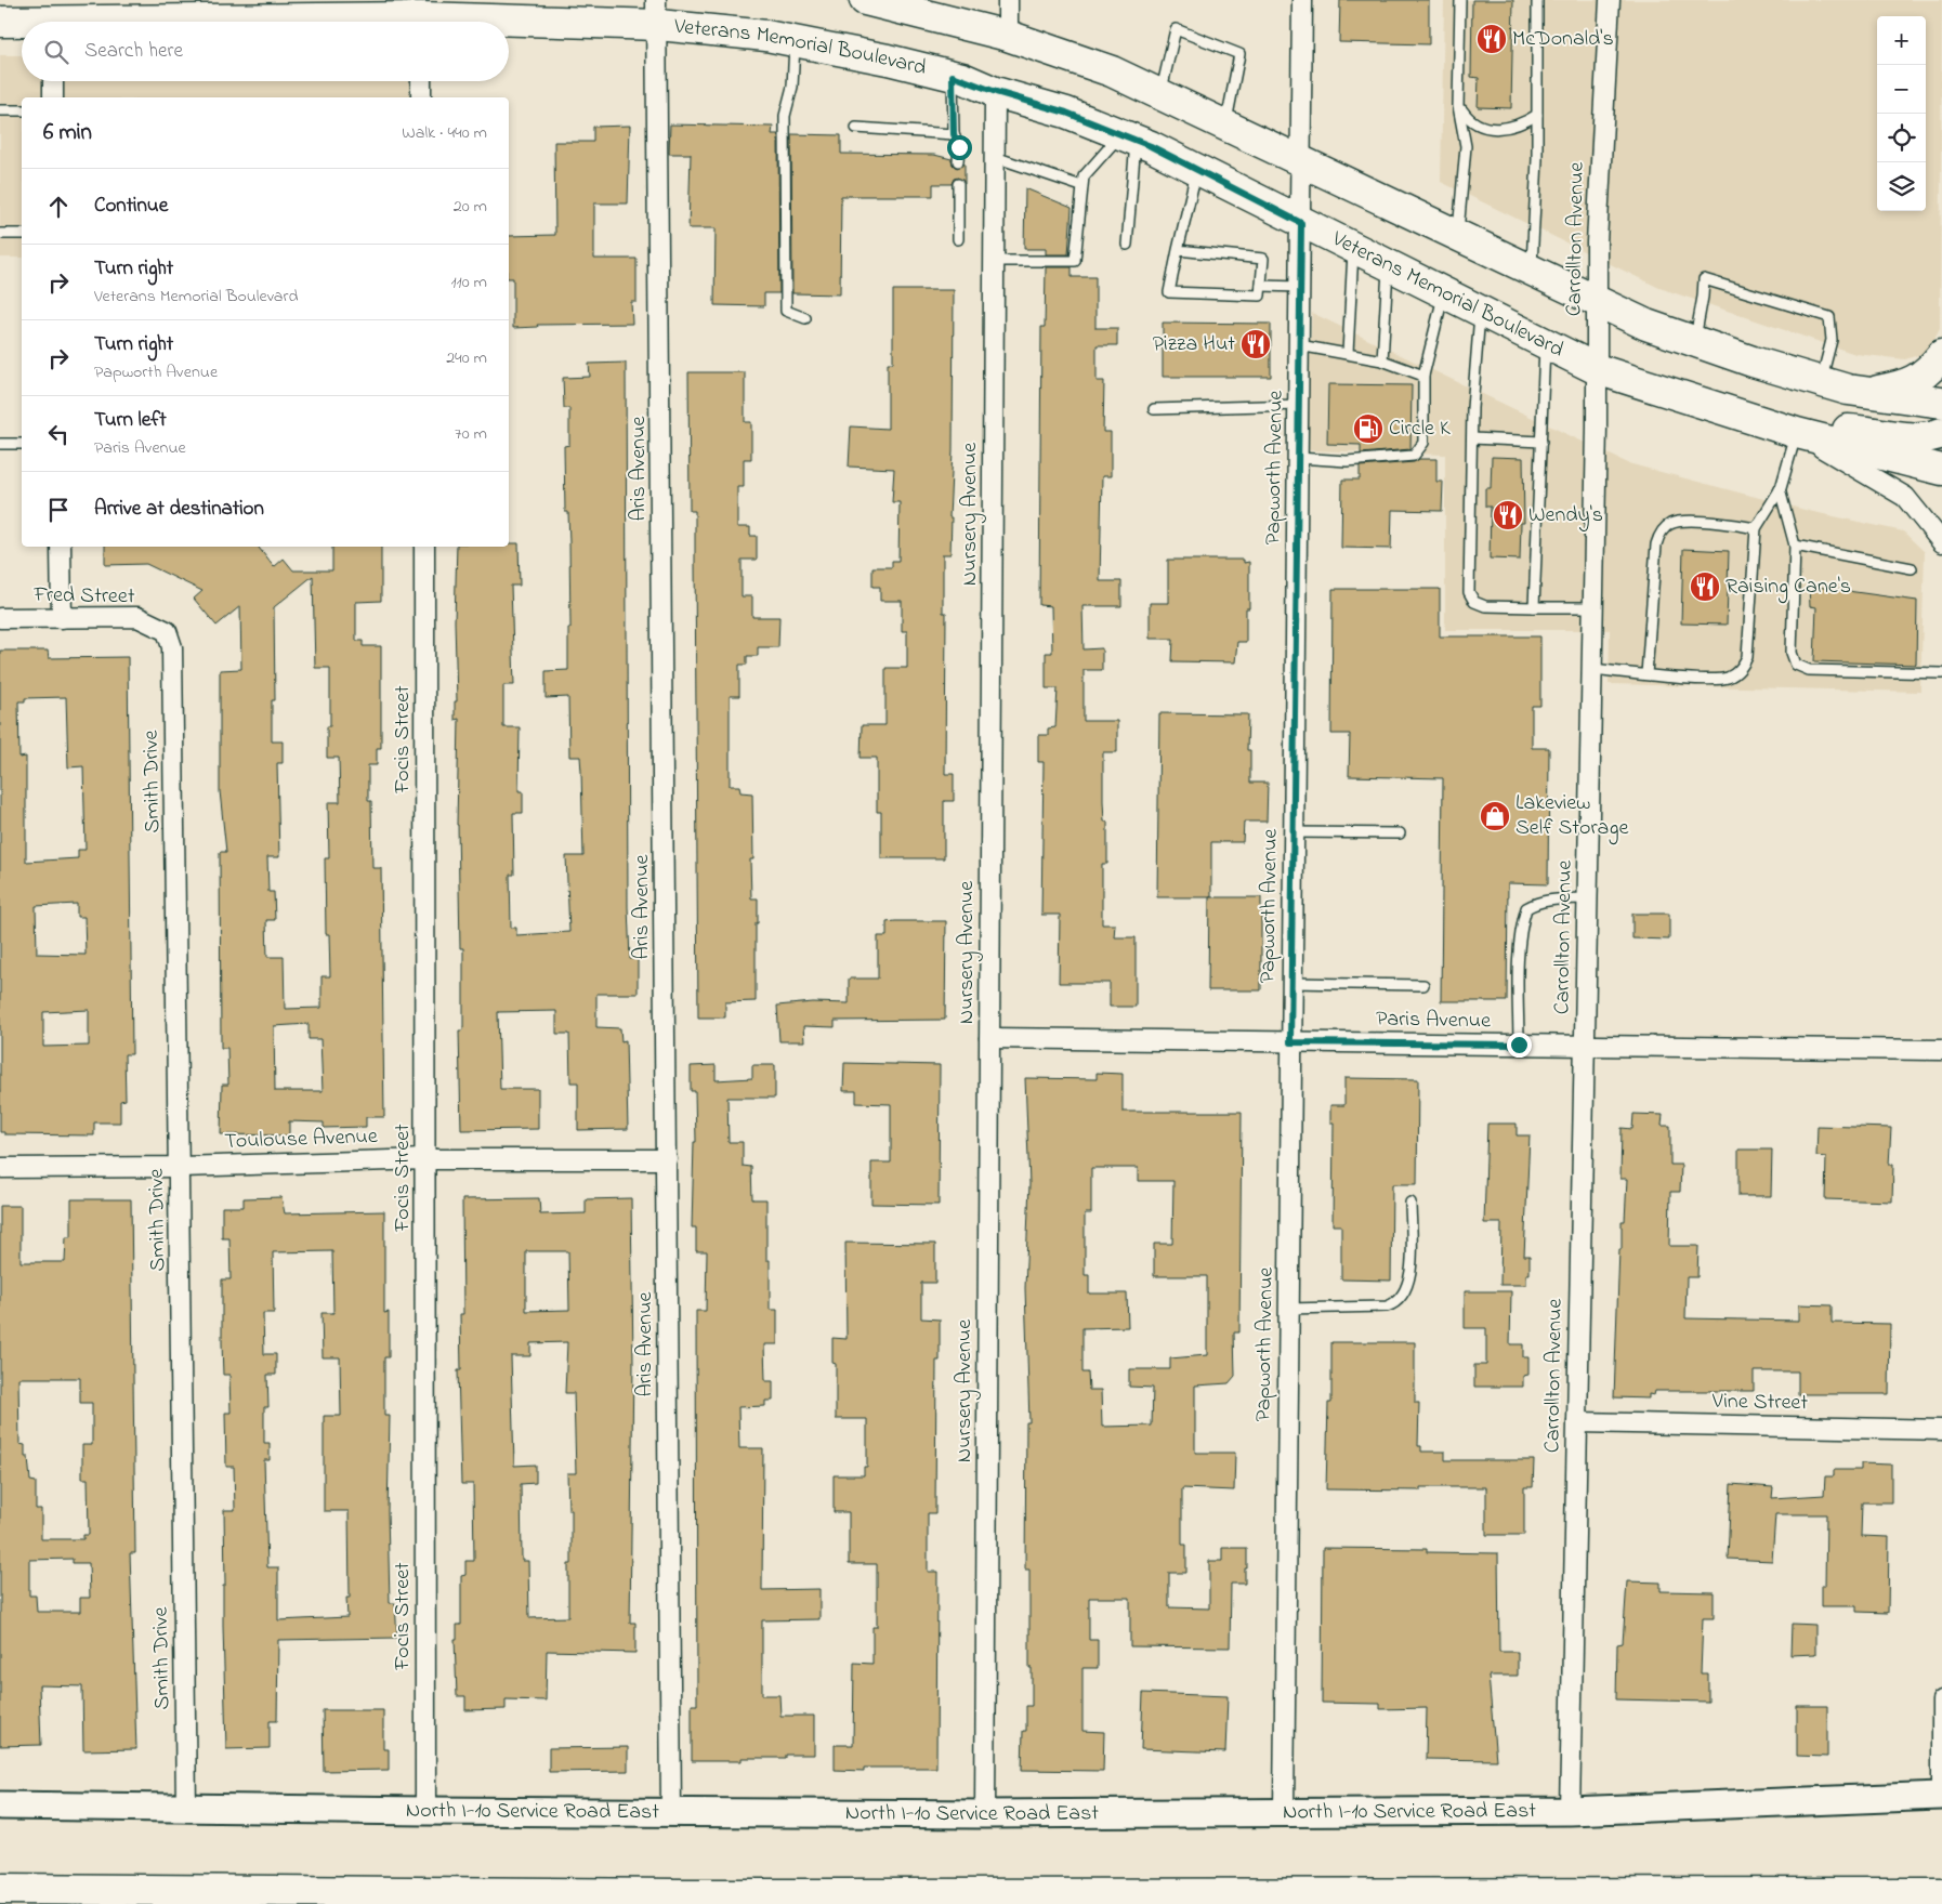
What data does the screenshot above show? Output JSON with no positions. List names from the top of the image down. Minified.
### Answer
{"streets":{"main road":["Veterans Memorial Boulevard"],"street":["Carrollton Avenue","Papworth Avenue","Aris Avenue","Nursery Avenue","Fred Street","Focis Street","Smith Drive","Paris Avenue","Toulouse Avenue","Vine Street","North I-10 Service Road East"]},"crossings":[["Veterans Memorial Boulevard","Carrollton Avenue"],["Veterans Memorial Boulevard","Papworth Avenue"],["Veterans Memorial Boulevard","Aris Avenue"],["Veterans Memorial Boulevard","Nursery Avenue"],["Carrollton Avenue","Paris Avenue"],["Carrollton Avenue","Vine Street"],["Carrollton Avenue","North I-10 Service Road East"],["Papworth Avenue","Paris Avenue"],["Papworth Avenue","North I-10 Service Road East"],["Aris Avenue","Toulouse Avenue"],["Aris Avenue","North I-10 Service Road East"],["Nursery Avenue","Paris Avenue"],["Nursery Avenue","North I-10 Service Road East"],["Fred Street","Smith Drive"],["Focis Street","Toulouse Avenue"],["Focis Street","North I-10 Service Road East"],["Smith Drive","Toulouse Avenue"],["Smith Drive","North I-10 Service Road East"]],"places":{"restaurant":["McDonald's","Pizza Hut","Wendy's","Raising Cane's"],"fuel station":["Circle K"],"shop":["Lakeview Self Storage"]},"page":{"map_buttons":["+","−"],"search":"Search here","heading":["6 min","Walk · 440 m"],"list":[["Continue","20 m"],["Turn right","Veterans Memorial Boulevard","110 m"],["Turn right","Papworth Avenue","240 m"],["Turn left","Paris Avenue","70 m"],"Arrive at destination"]}}
